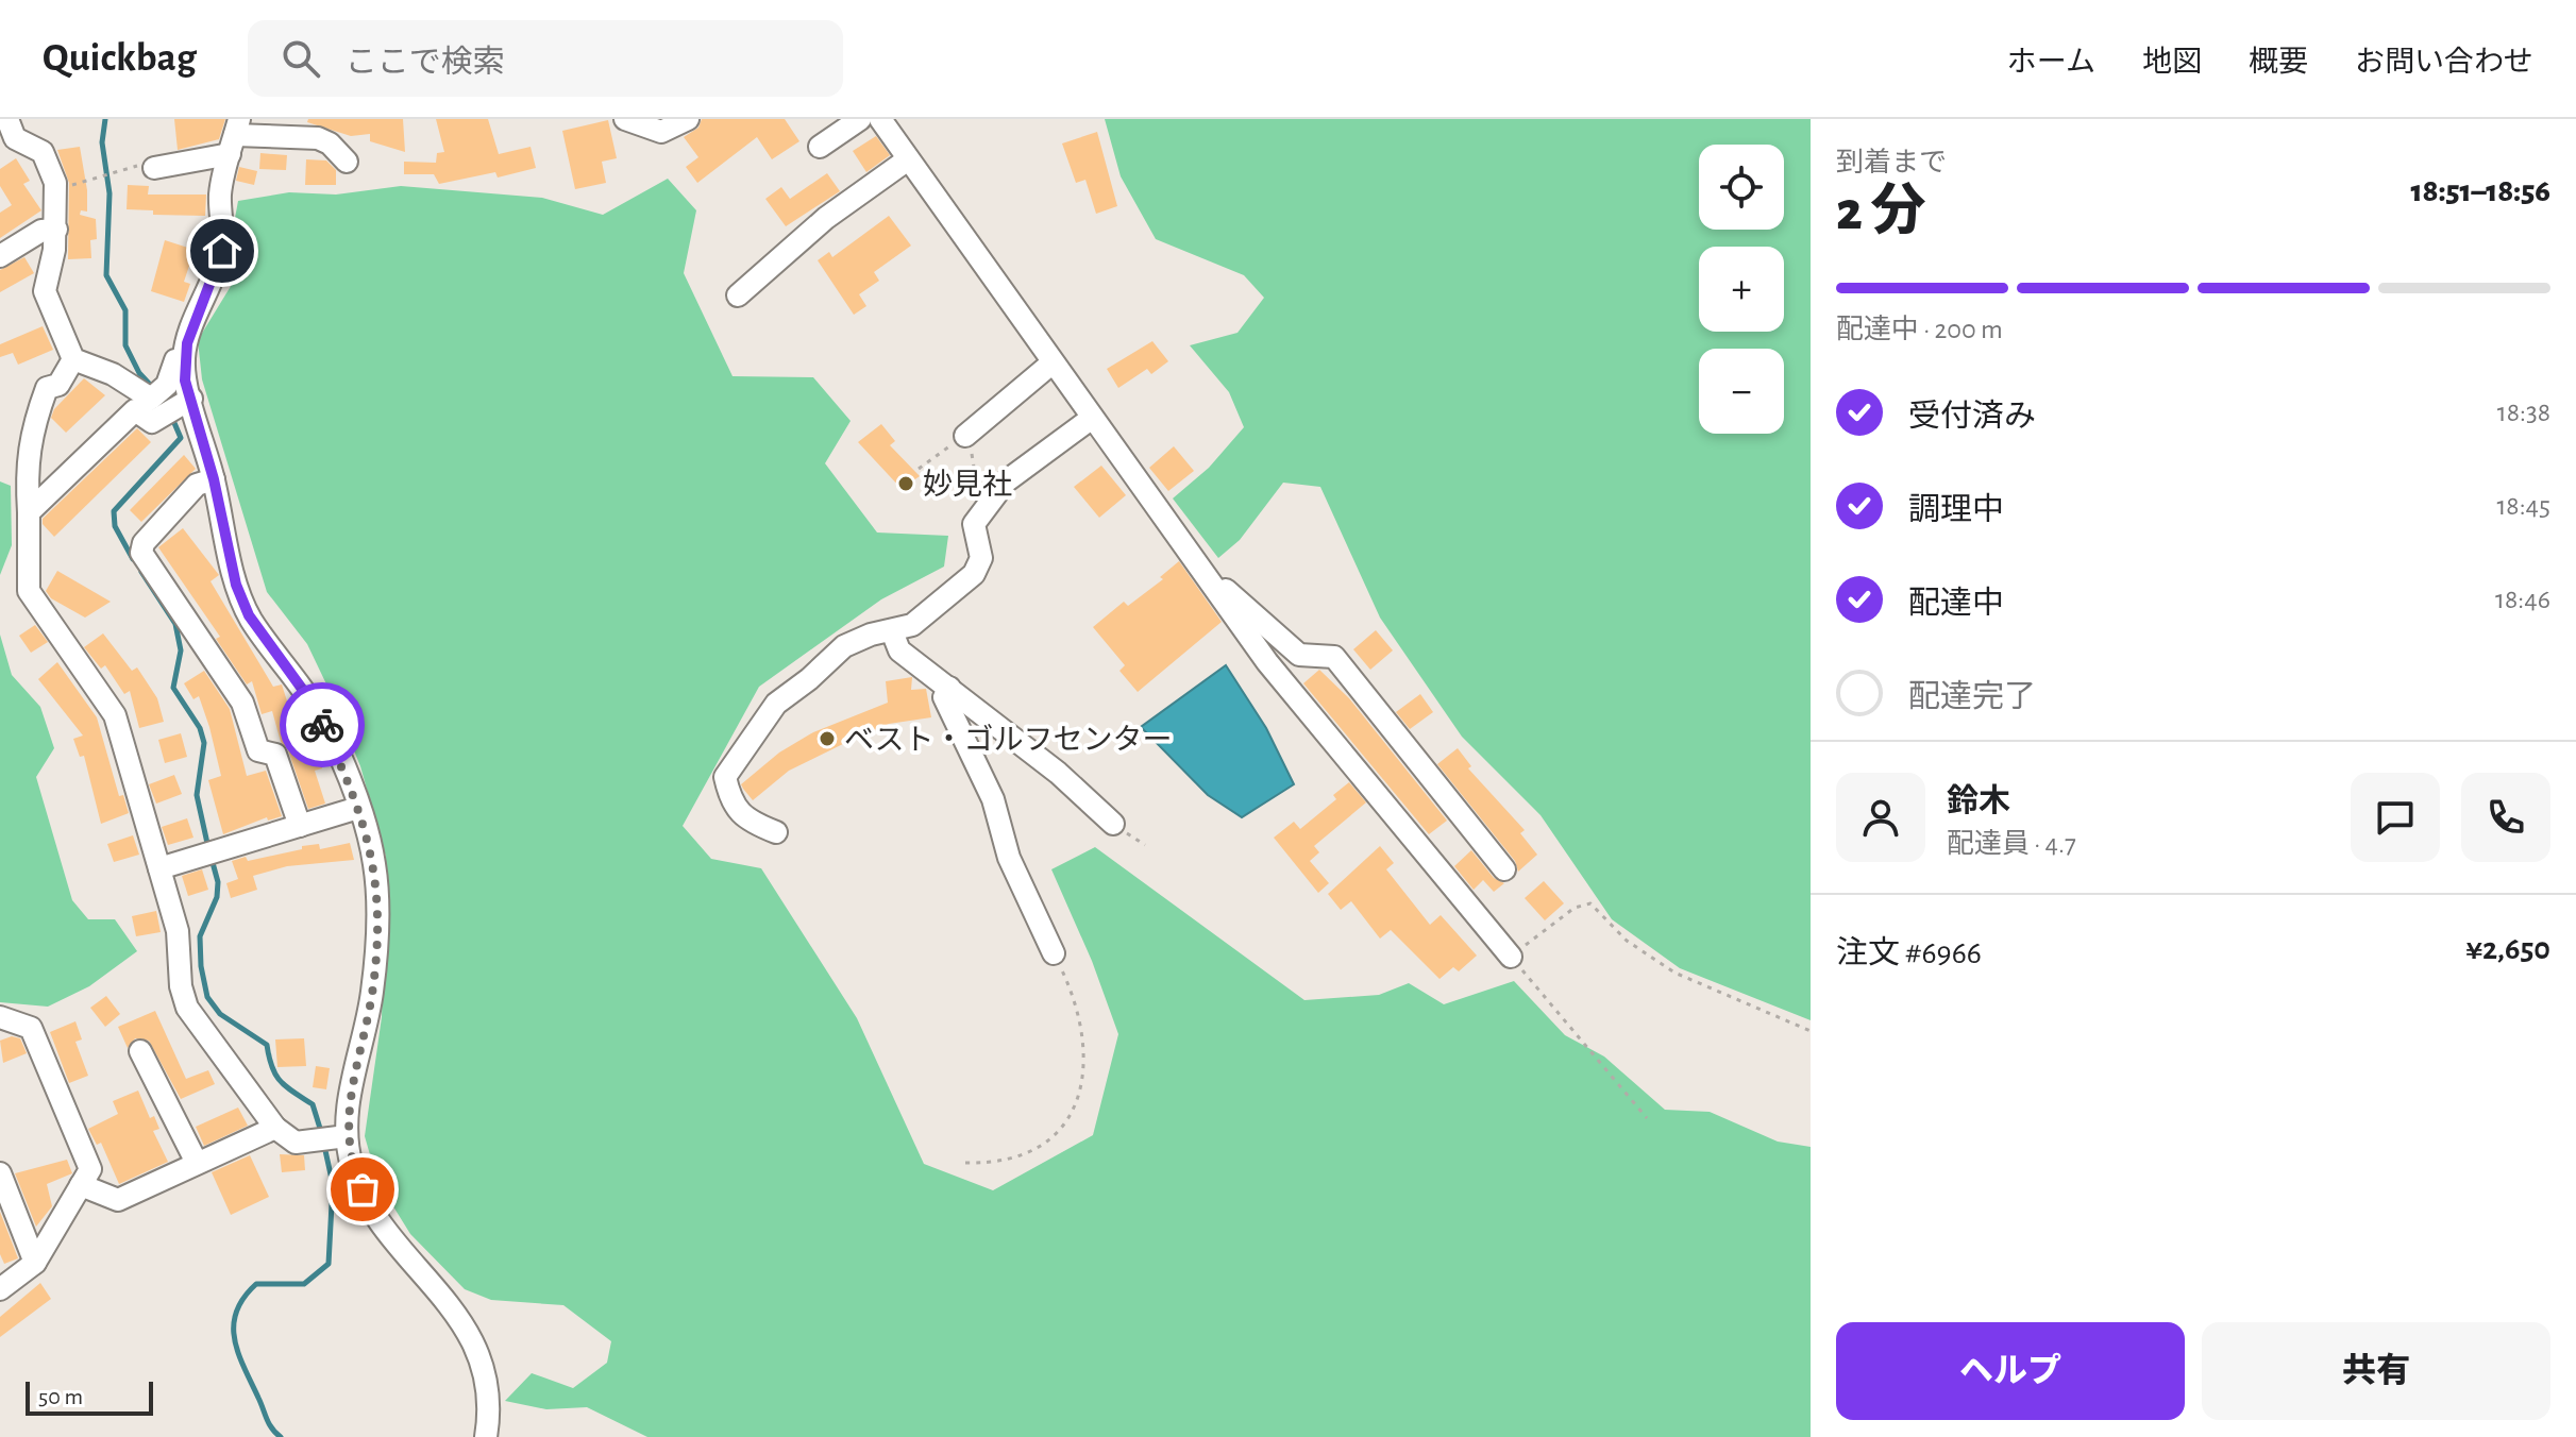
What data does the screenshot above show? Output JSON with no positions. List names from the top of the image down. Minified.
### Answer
{"places":["妙見社","ベスト・ゴルフセンター"],"scale_bar":"50 m","page":{"header":"Quickbag","search":"ここで検索","nav":["ホーム","地図","概要","お問い合わせ"],"heading":["2 分","到着まで","18:51–18:56"],"panel":["鈴木","配達員 · 4.7","注文 #6966","¥2,650"],"map_buttons":["+","−"],"bar":"配達中 · 200 m","list":[["受付済み","18:38"],["調理中","18:45"],["配達中","18:46"],"配達完了"],"buttons":["ヘルプ","共有"],"scale":"50 m"}}
